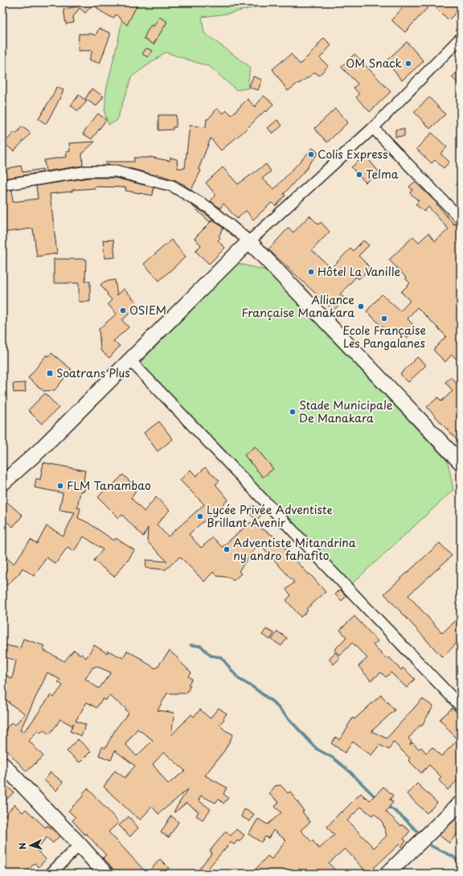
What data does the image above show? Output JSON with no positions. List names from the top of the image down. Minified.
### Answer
{"places":{"other":["OM Snack","Colis Express","Telma","Hôtel La Vanille","Alliance Française Manakara","OSIEM","Ecole Française Les Pangalanes","Stade Municipale De Manakara","FLM Tanambao","Lycée Privée Adventiste Brillant Avenir","Adventiste Mitandrina ny andro fahafito"],"transit":["Soatrans Plus"]},"north":"left"}
